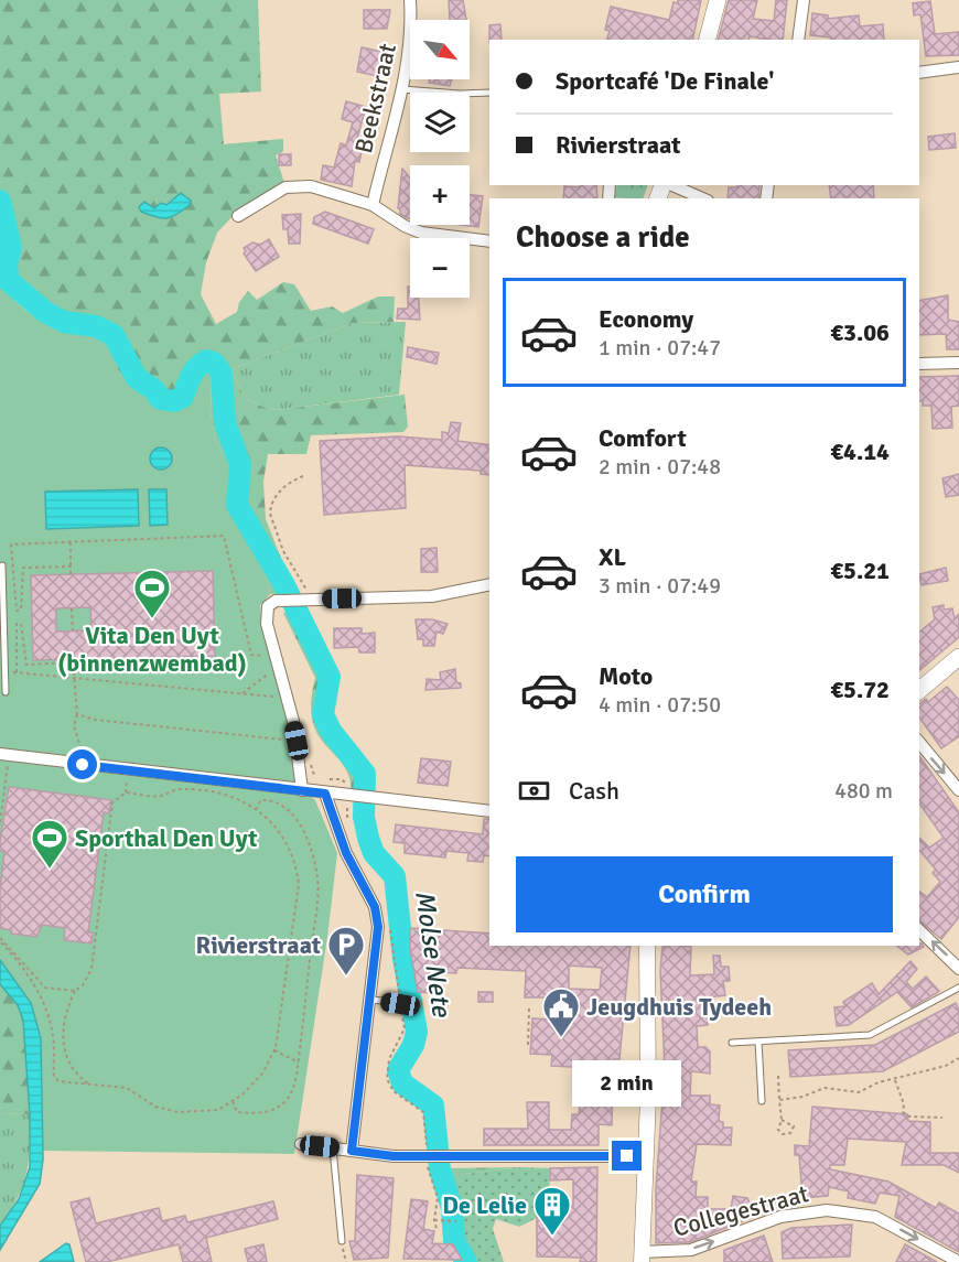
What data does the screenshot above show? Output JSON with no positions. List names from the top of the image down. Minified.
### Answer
{"streets":{"street":["Beekstraat","Collegestraat"]},"one_way":["Collegestraat"],"water":["Molse Nete"],"places":{"sports":["Vita Den Uyt (binnenzwembad)","Sporthal Den Uyt"],"parking":["Rivierstraat"],"public building":["Jeugdhuis Tydeeh"],"building":["De Lelie"]},"north":"bottom right","page":{"map_buttons":["+","−"],"banner":["Sportcafé 'De Finale'","Rivierstraat"],"heading":"Choose a ride","list":[{"name":"Economy","note":"1 min · 07:47","value":"€3.06"},{"name":"Comfort","note":"2 min · 07:48","value":"€4.14"},{"name":"XL","note":"3 min · 07:49","value":"€5.21"},{"name":"Moto","note":"4 min · 07:50","value":"€5.72"}],"pay":["Cash","480 m"],"buttons":"Confirm","bubble":"2 min"}}
